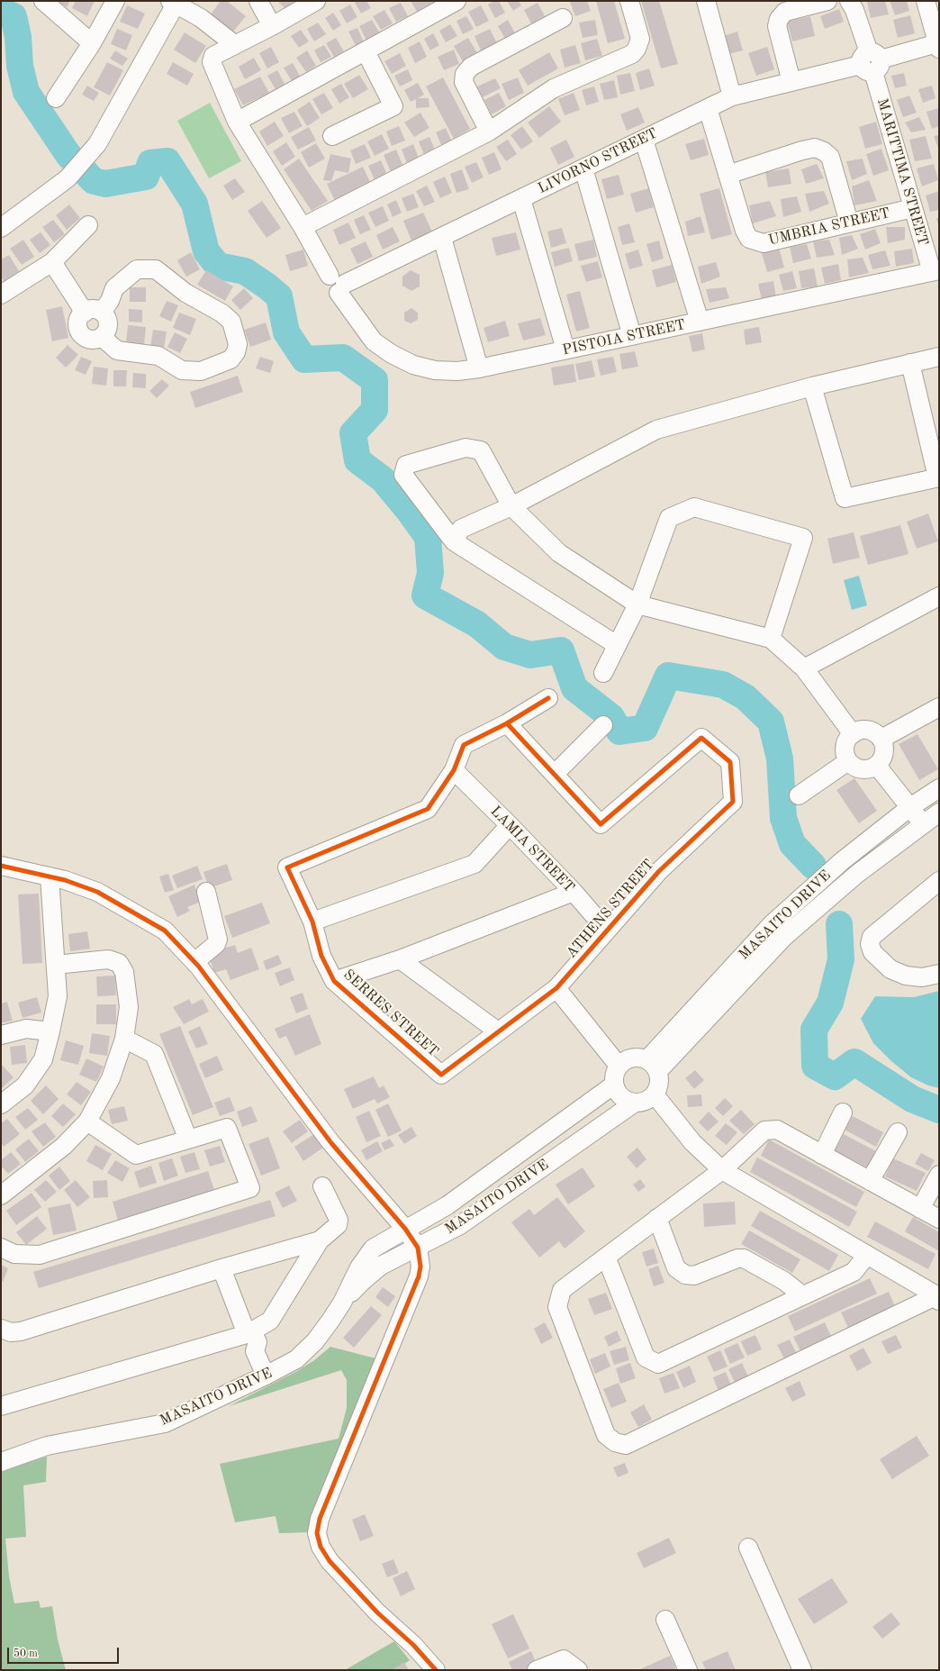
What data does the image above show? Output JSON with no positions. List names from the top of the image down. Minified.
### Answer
{"streets":{"street":["LIVORNO STREET","MARITTIMA STREET","UMBRIA STREET","PISTOIA STREET","LAMIA STREET","ATHENS STREET","MASAITO DRIVE","SERRES STREET"]},"crossings":[["LIVORNO STREET","MARITTIMA STREET"],["LIVORNO STREET","PISTOIA STREET"],["MARITTIMA STREET","UMBRIA STREET"],["MARITTIMA STREET","PISTOIA STREET"],["LAMIA STREET","ATHENS STREET"],["LAMIA STREET","SERRES STREET"],["ATHENS STREET","SERRES STREET"]],"scale_bar":"50 m"}
